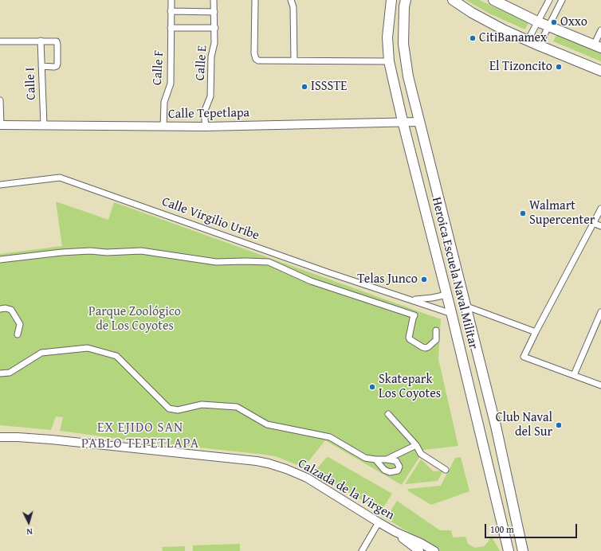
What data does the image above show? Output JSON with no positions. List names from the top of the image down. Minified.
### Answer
{"streets":{"main road":["Calle Tepetlapa","Heroica Escuela Naval Militar","Calzada de la Virgen"],"street":["Calle E","Calle F","Calle I","Calle Virgilio Uribe"]},"crossings":[["Calle E","Calle Tepetlapa"],["Calle F","Calle Tepetlapa"],["Calle I","Calle Tepetlapa"],["Calle Tepetlapa","Heroica Escuela Naval Militar"],["Calle Virgilio Uribe","Heroica Escuela Naval Militar"]],"districts":["EX EJIDO SAN PABLO TEPETLAPA"],"parks":["Parque Zoológico de Los Coyotes"],"places":["Oxxo","CitiBanamex","El Tizoncito","ISSSTE","Walmart Supercenter","Telas Junco","Skatepark Los Coyotes","Club Naval del Sur"],"scale_bar":"100 m","north":"bottom"}
